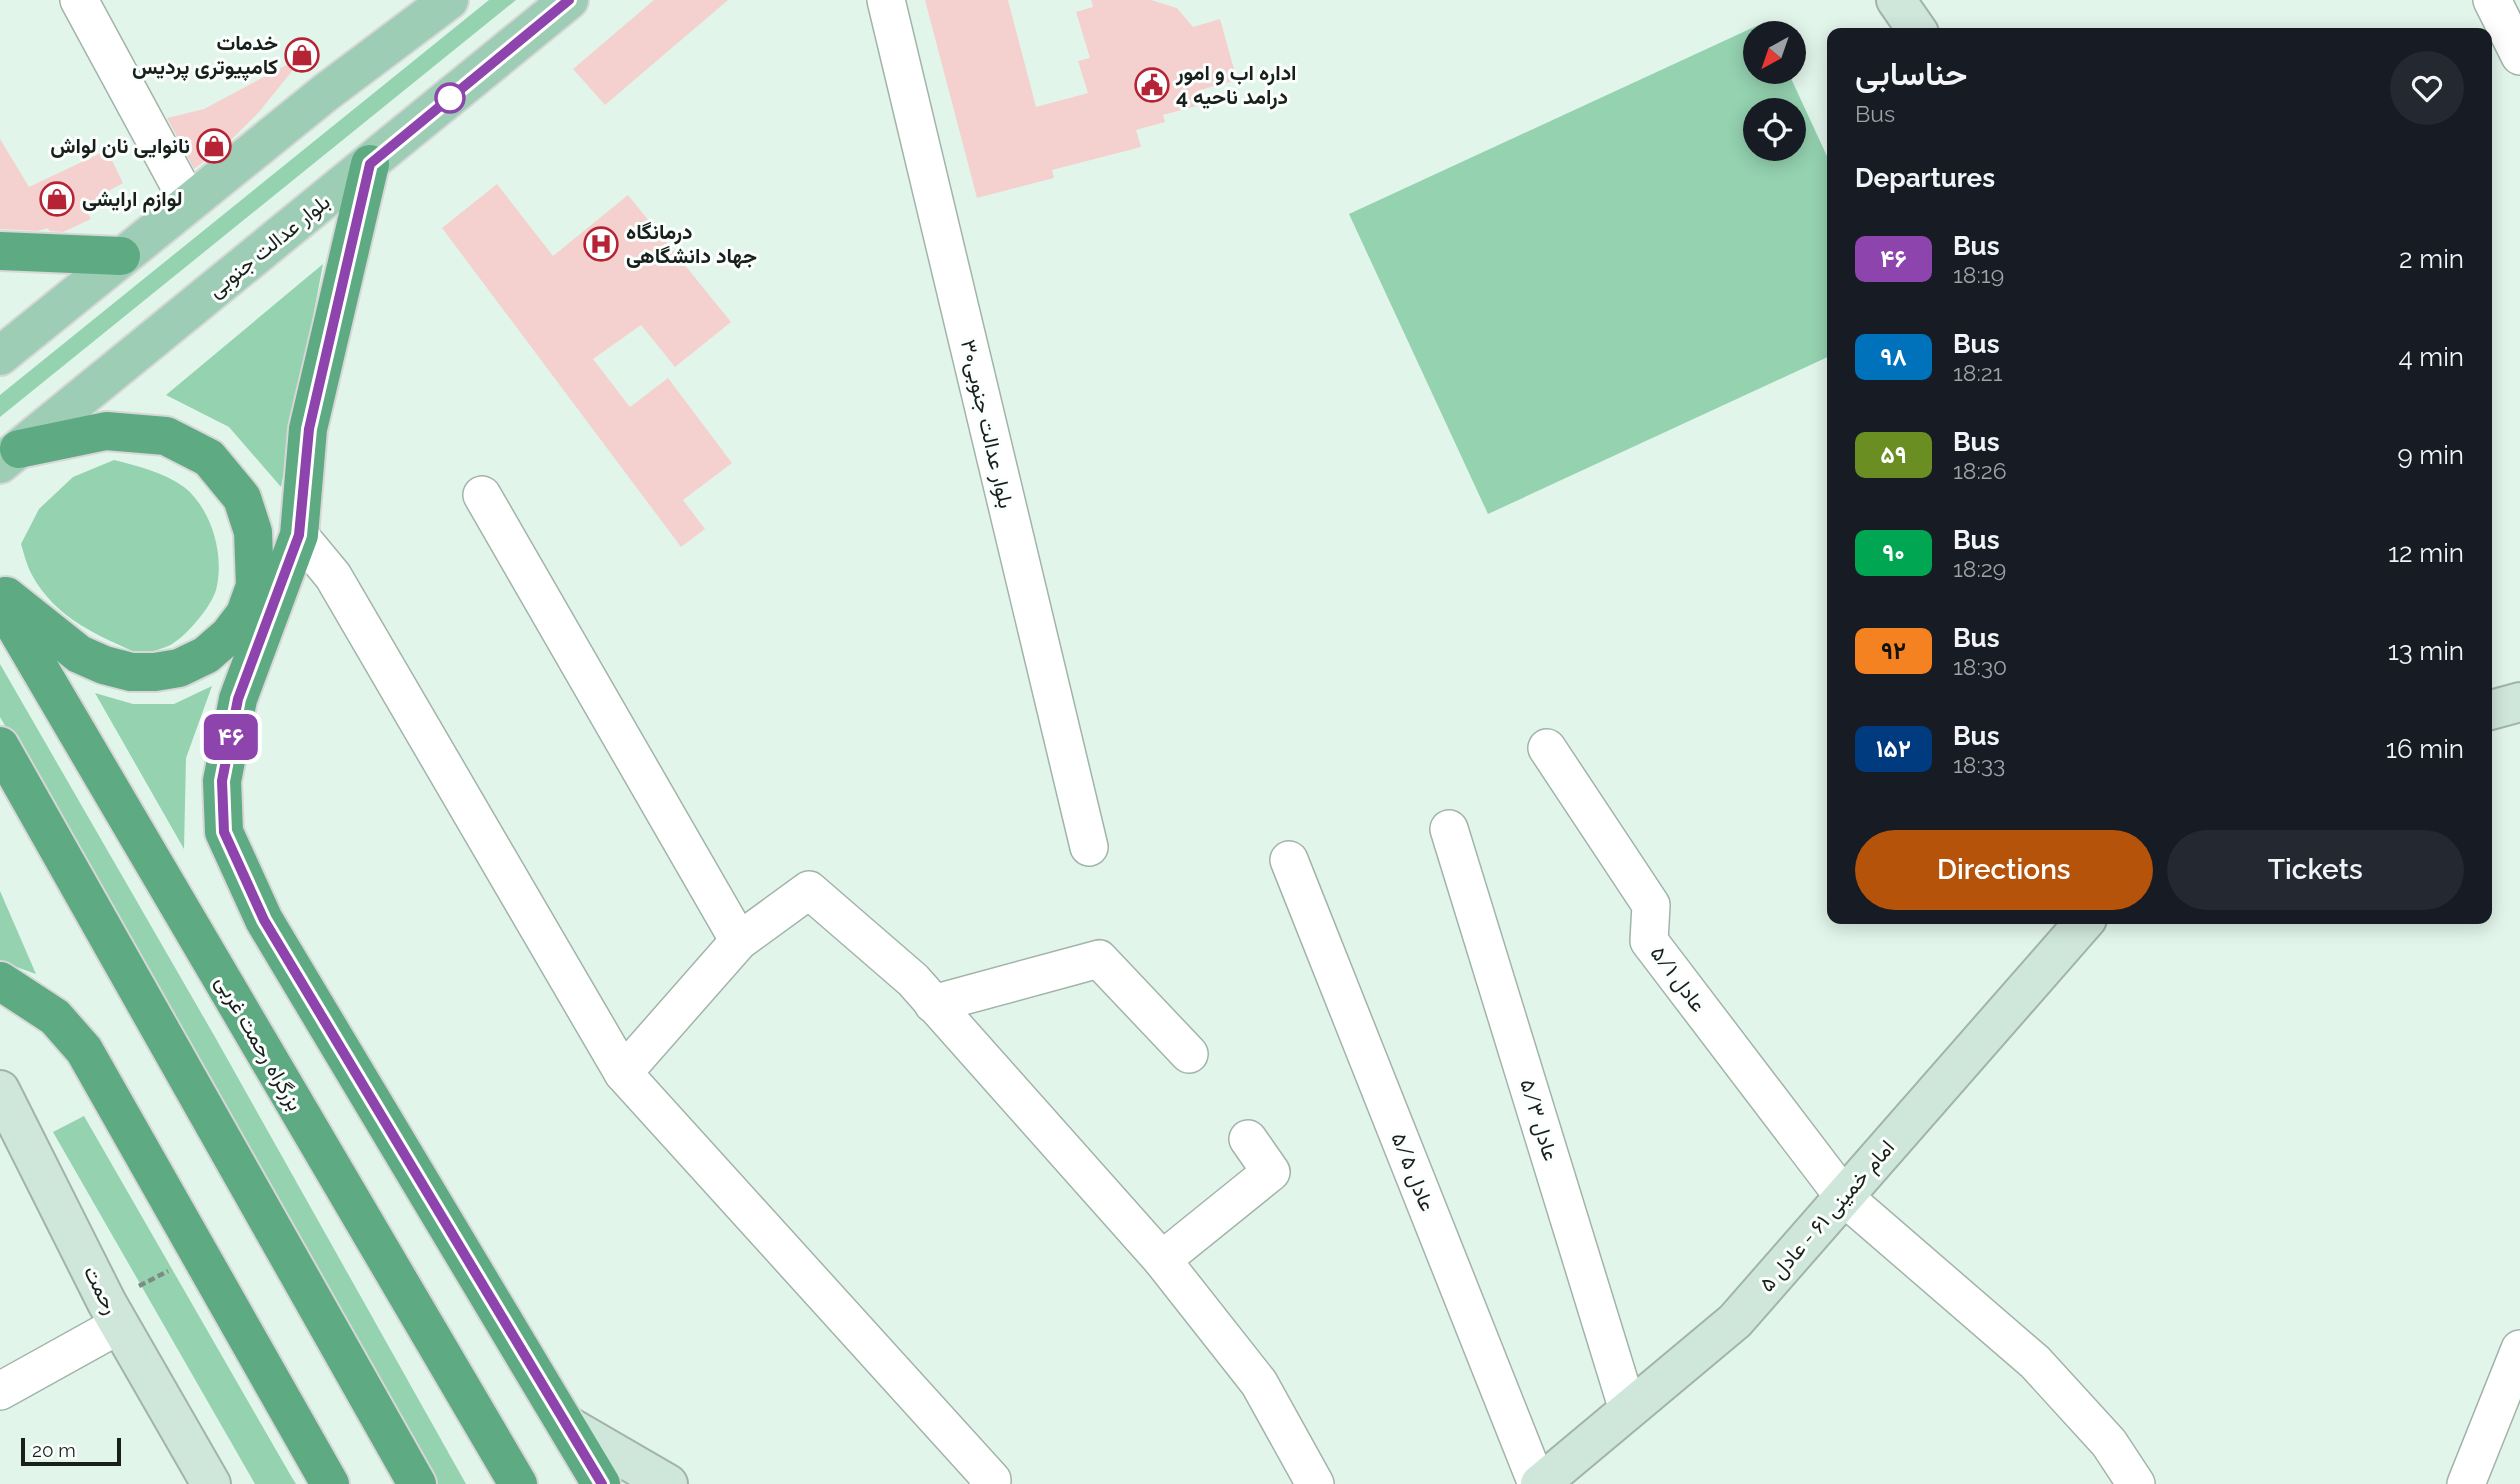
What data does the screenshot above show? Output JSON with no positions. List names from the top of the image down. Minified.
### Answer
{"streets":{"highway":["بزرگراه رحمت غربی"],"main road":["بلوار عدالت جنوبی"],"street":["بلوار عدالت جنوبی۳۰","عادل ۵/۱","عادل ۵/۳","عادل ۵/۵","امام خمینی ۶۱ - عادل ۵","رحمت"]},"crossings":[["عادل ۵/۱","امام خمینی ۶۱ - عادل ۵"],["عادل ۵/۳","امام خمینی ۶۱ - عادل ۵"],["عادل ۵/۵","امام خمینی ۶۱ - عادل ۵"]],"places":{"shop":["خدمات کامپیوتری پردیس","نانوایی نان لواش","لوازم ارایشی"],"public building":["اداره اب و امور درامد ناحیه 4"],"hospital":["درمانگاه جهاد دانشگاهی"]},"lines":["bus line ۴۶"],"scale_bar":"20 m","north":"bottom left","page":{"on_map":"۴۶","heading":[["حناسابی","Bus"],"Departures"],"list":[{"mark":"۴۶","name":"Bus","note":"18:19","value":"2 min"},{"mark":"۹۸","name":"Bus","note":"18:21","value":"4 min"},{"mark":"۵۹","name":"Bus","note":"18:26","value":"9 min"},{"mark":"۹۰","name":"Bus","note":"18:29","value":"12 min"},{"mark":"۹۲","name":"Bus","note":"18:30","value":"13 min"},{"mark":"۱۵۲","name":"Bus","note":"18:33","value":"16 min"}],"buttons":["Directions","Tickets"],"scale":"20 m"}}
